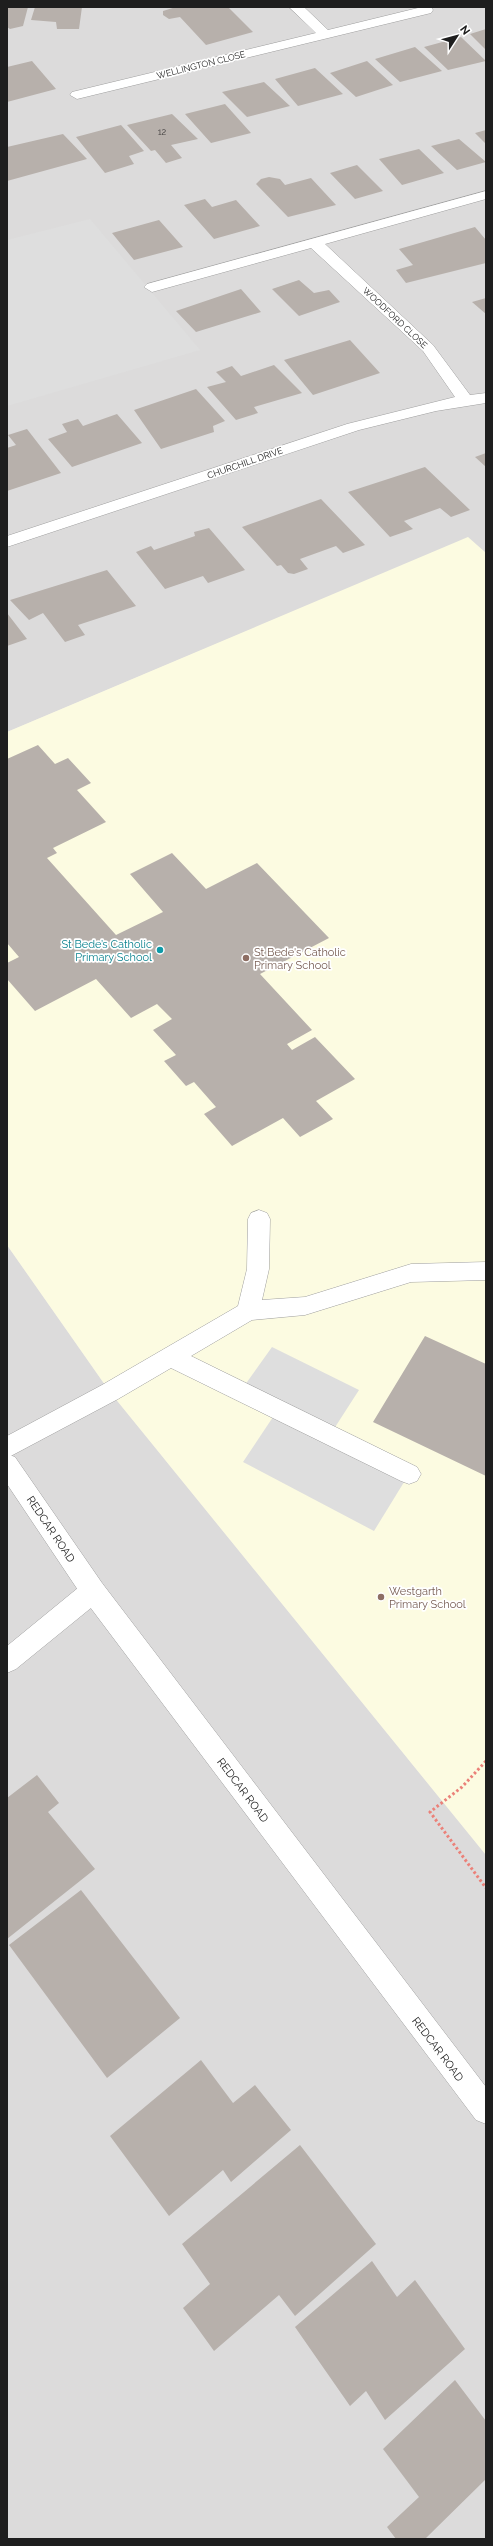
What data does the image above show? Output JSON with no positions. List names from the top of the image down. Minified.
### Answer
{"streets":{"street":["WELLINGTON CLOSE","WOODFORD CLOSE","CHURCHILL DRIVE","REDCAR ROAD"]},"crossings":[["WOODFORD CLOSE","CHURCHILL DRIVE"]],"places":["St Bede’s Catholic Primary School","St Bede's Catholic Primary School","Westgarth Primary School"],"house_numbers":["12"],"north":"top right"}
